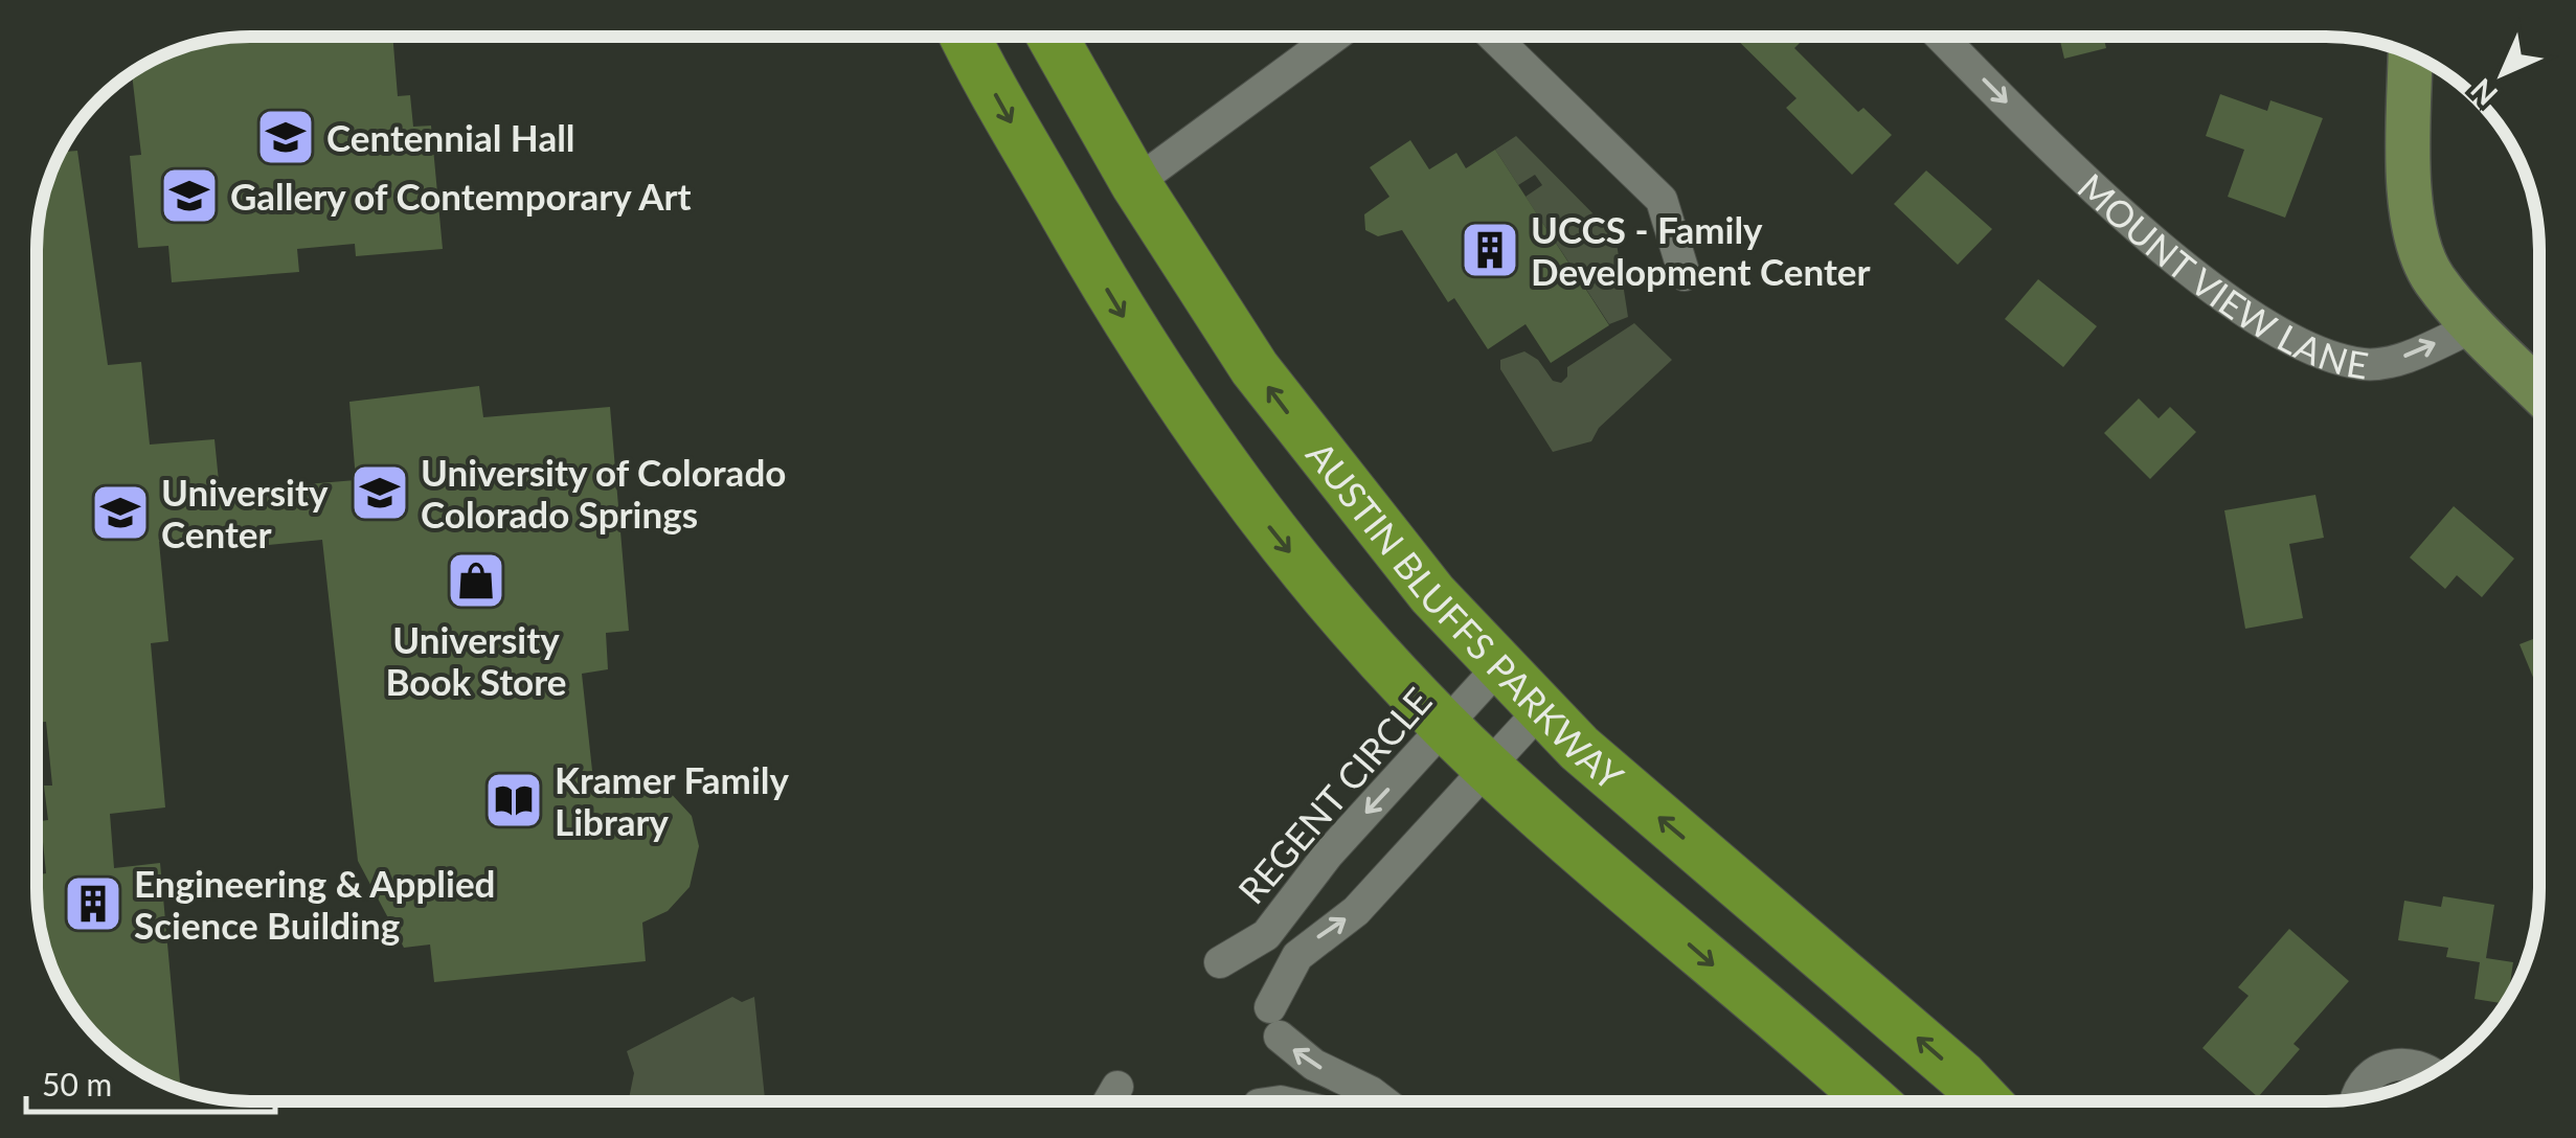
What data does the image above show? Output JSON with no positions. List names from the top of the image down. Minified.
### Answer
{"streets":{"main road":["AUSTIN BLUFFS PARKWAY"],"street":["MOUNT VIEW LANE","REGENT CIRCLE"]},"crossings":[["AUSTIN BLUFFS PARKWAY","REGENT CIRCLE"]],"one_way":["MOUNT VIEW LANE","REGENT CIRCLE"],"places":{"school or university":["Centennial Hall","Gallery of Contemporary Art","University of Colorado Colorado Springs","University Center"],"building":["UCCS - Family Development Center","Engineering & Applied Science Building"],"shop":["University Book Store"],"library":["Kramer Family Library"]},"scale_bar":"50 m","north":"bottom left"}
